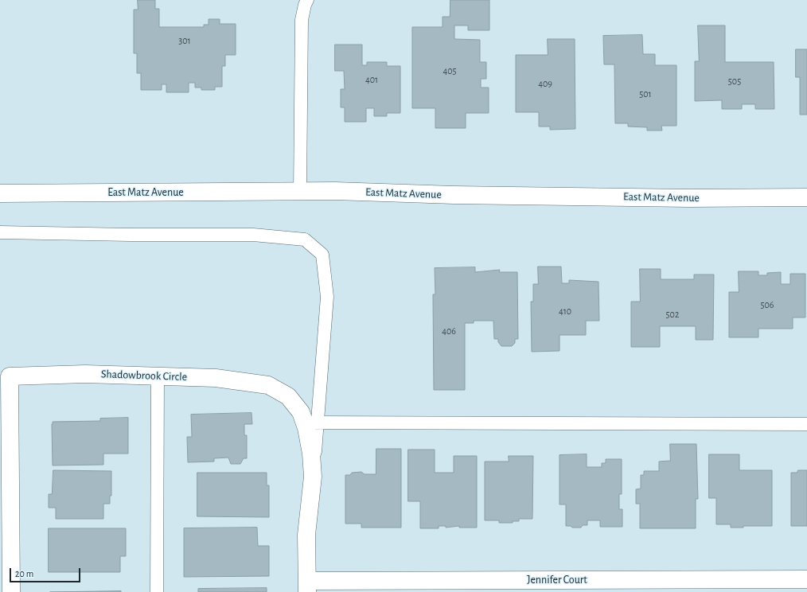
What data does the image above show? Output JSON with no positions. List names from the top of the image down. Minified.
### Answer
{"streets":{"street":["East Matz Avenue","Shadowbrook Circle","Jennifer Court"]},"crossings":[["Shadowbrook Circle","Jennifer Court"]],"house_numbers":["301","405","401","505","409","501","506","410","502","406"],"scale_bar":"20 m"}
